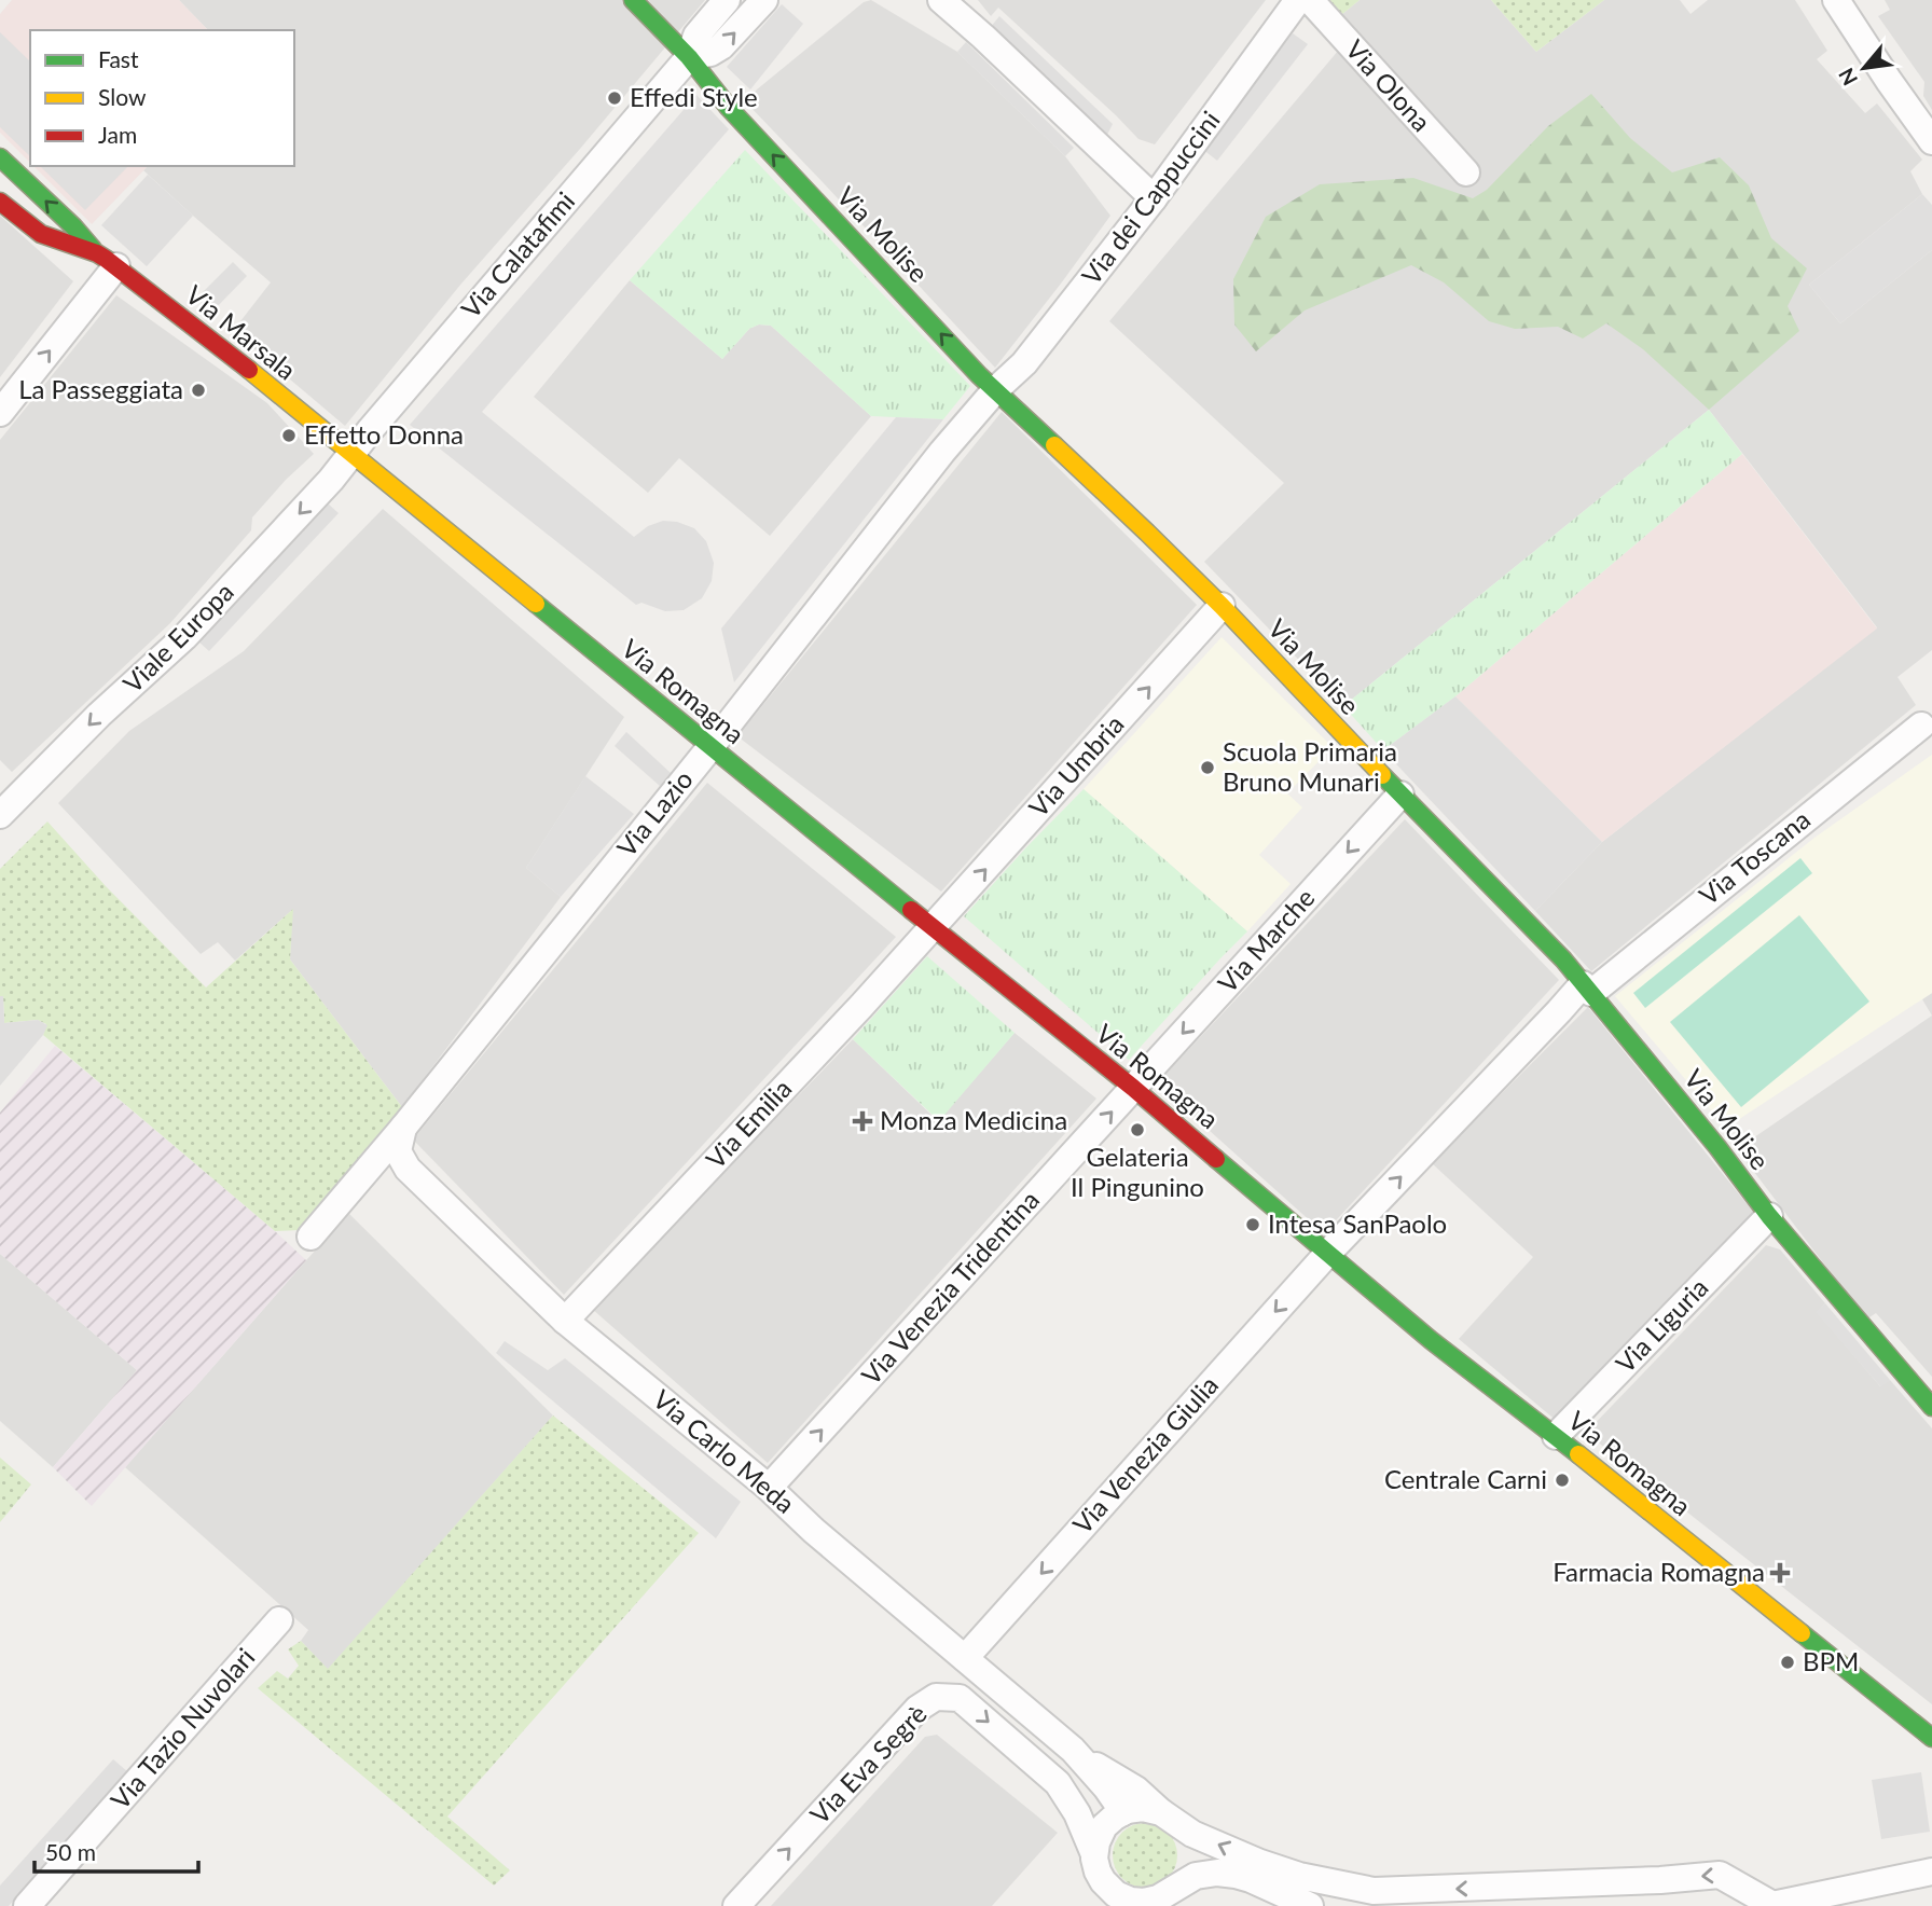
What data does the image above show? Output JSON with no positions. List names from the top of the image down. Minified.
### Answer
{"streets":{"street":["Via Olona","Via dei Cappuccini","Via Molise","Via Calatafimi","Via Marsala","Viale Europa","Via Romagna","Via Umbria","Via Lazio","Via Toscana","Via Marche","Via Emilia","Via Venezia Tridentina","Via Liguria","Via Carlo Meda","Via Venezia Giulia","Via Tazio Nuvolari","Via Eva Segrè"]},"crossings":[["Via dei Cappuccini","Via Molise"],["Via dei Cappuccini","Via Lazio"],["Via Molise","Via Calatafimi"],["Via Molise","Via Umbria"],["Via Molise","Via Lazio"],["Via Molise","Via Toscana"],["Via Molise","Via Marche"],["Via Molise","Via Liguria"],["Via Calatafimi","Via Marsala"],["Via Calatafimi","Viale Europa"],["Via Calatafimi","Via Romagna"],["Via Marsala","Viale Europa"],["Via Marsala","Via Romagna"],["Viale Europa","Via Romagna"],["Via Romagna","Via Umbria"],["Via Romagna","Via Lazio"],["Via Romagna","Via Toscana"],["Via Romagna","Via Marche"],["Via Romagna","Via Emilia"],["Via Romagna","Via Venezia Tridentina"],["Via Romagna","Via Liguria"],["Via Romagna","Via Venezia Giulia"],["Via Umbria","Via Emilia"],["Via Lazio","Via Carlo Meda"],["Via Toscana","Via Venezia Giulia"],["Via Marche","Via Venezia Tridentina"],["Via Emilia","Via Carlo Meda"],["Via Venezia Tridentina","Via Carlo Meda"],["Via Carlo Meda","Via Venezia Giulia"],["Via Carlo Meda","Via Eva Segrè"]],"one_way":["Viale Europa","Via Umbria","Via Toscana","Via Marche","Via Venezia Tridentina","Via Venezia Giulia"],"places":{"other":["Effedi Style","La Passeggiata","Effetto Donna","Scuola Primaria Bruno Munari","Gelateria Il Pingunino","Intesa SanPaolo","Centrale Carni","BPM"],"health":["Monza Medicina","Farmacia Romagna"]},"legend":["Fast","Slow","Jam"],"scale_bar":"50 m","north":"bottom left"}
